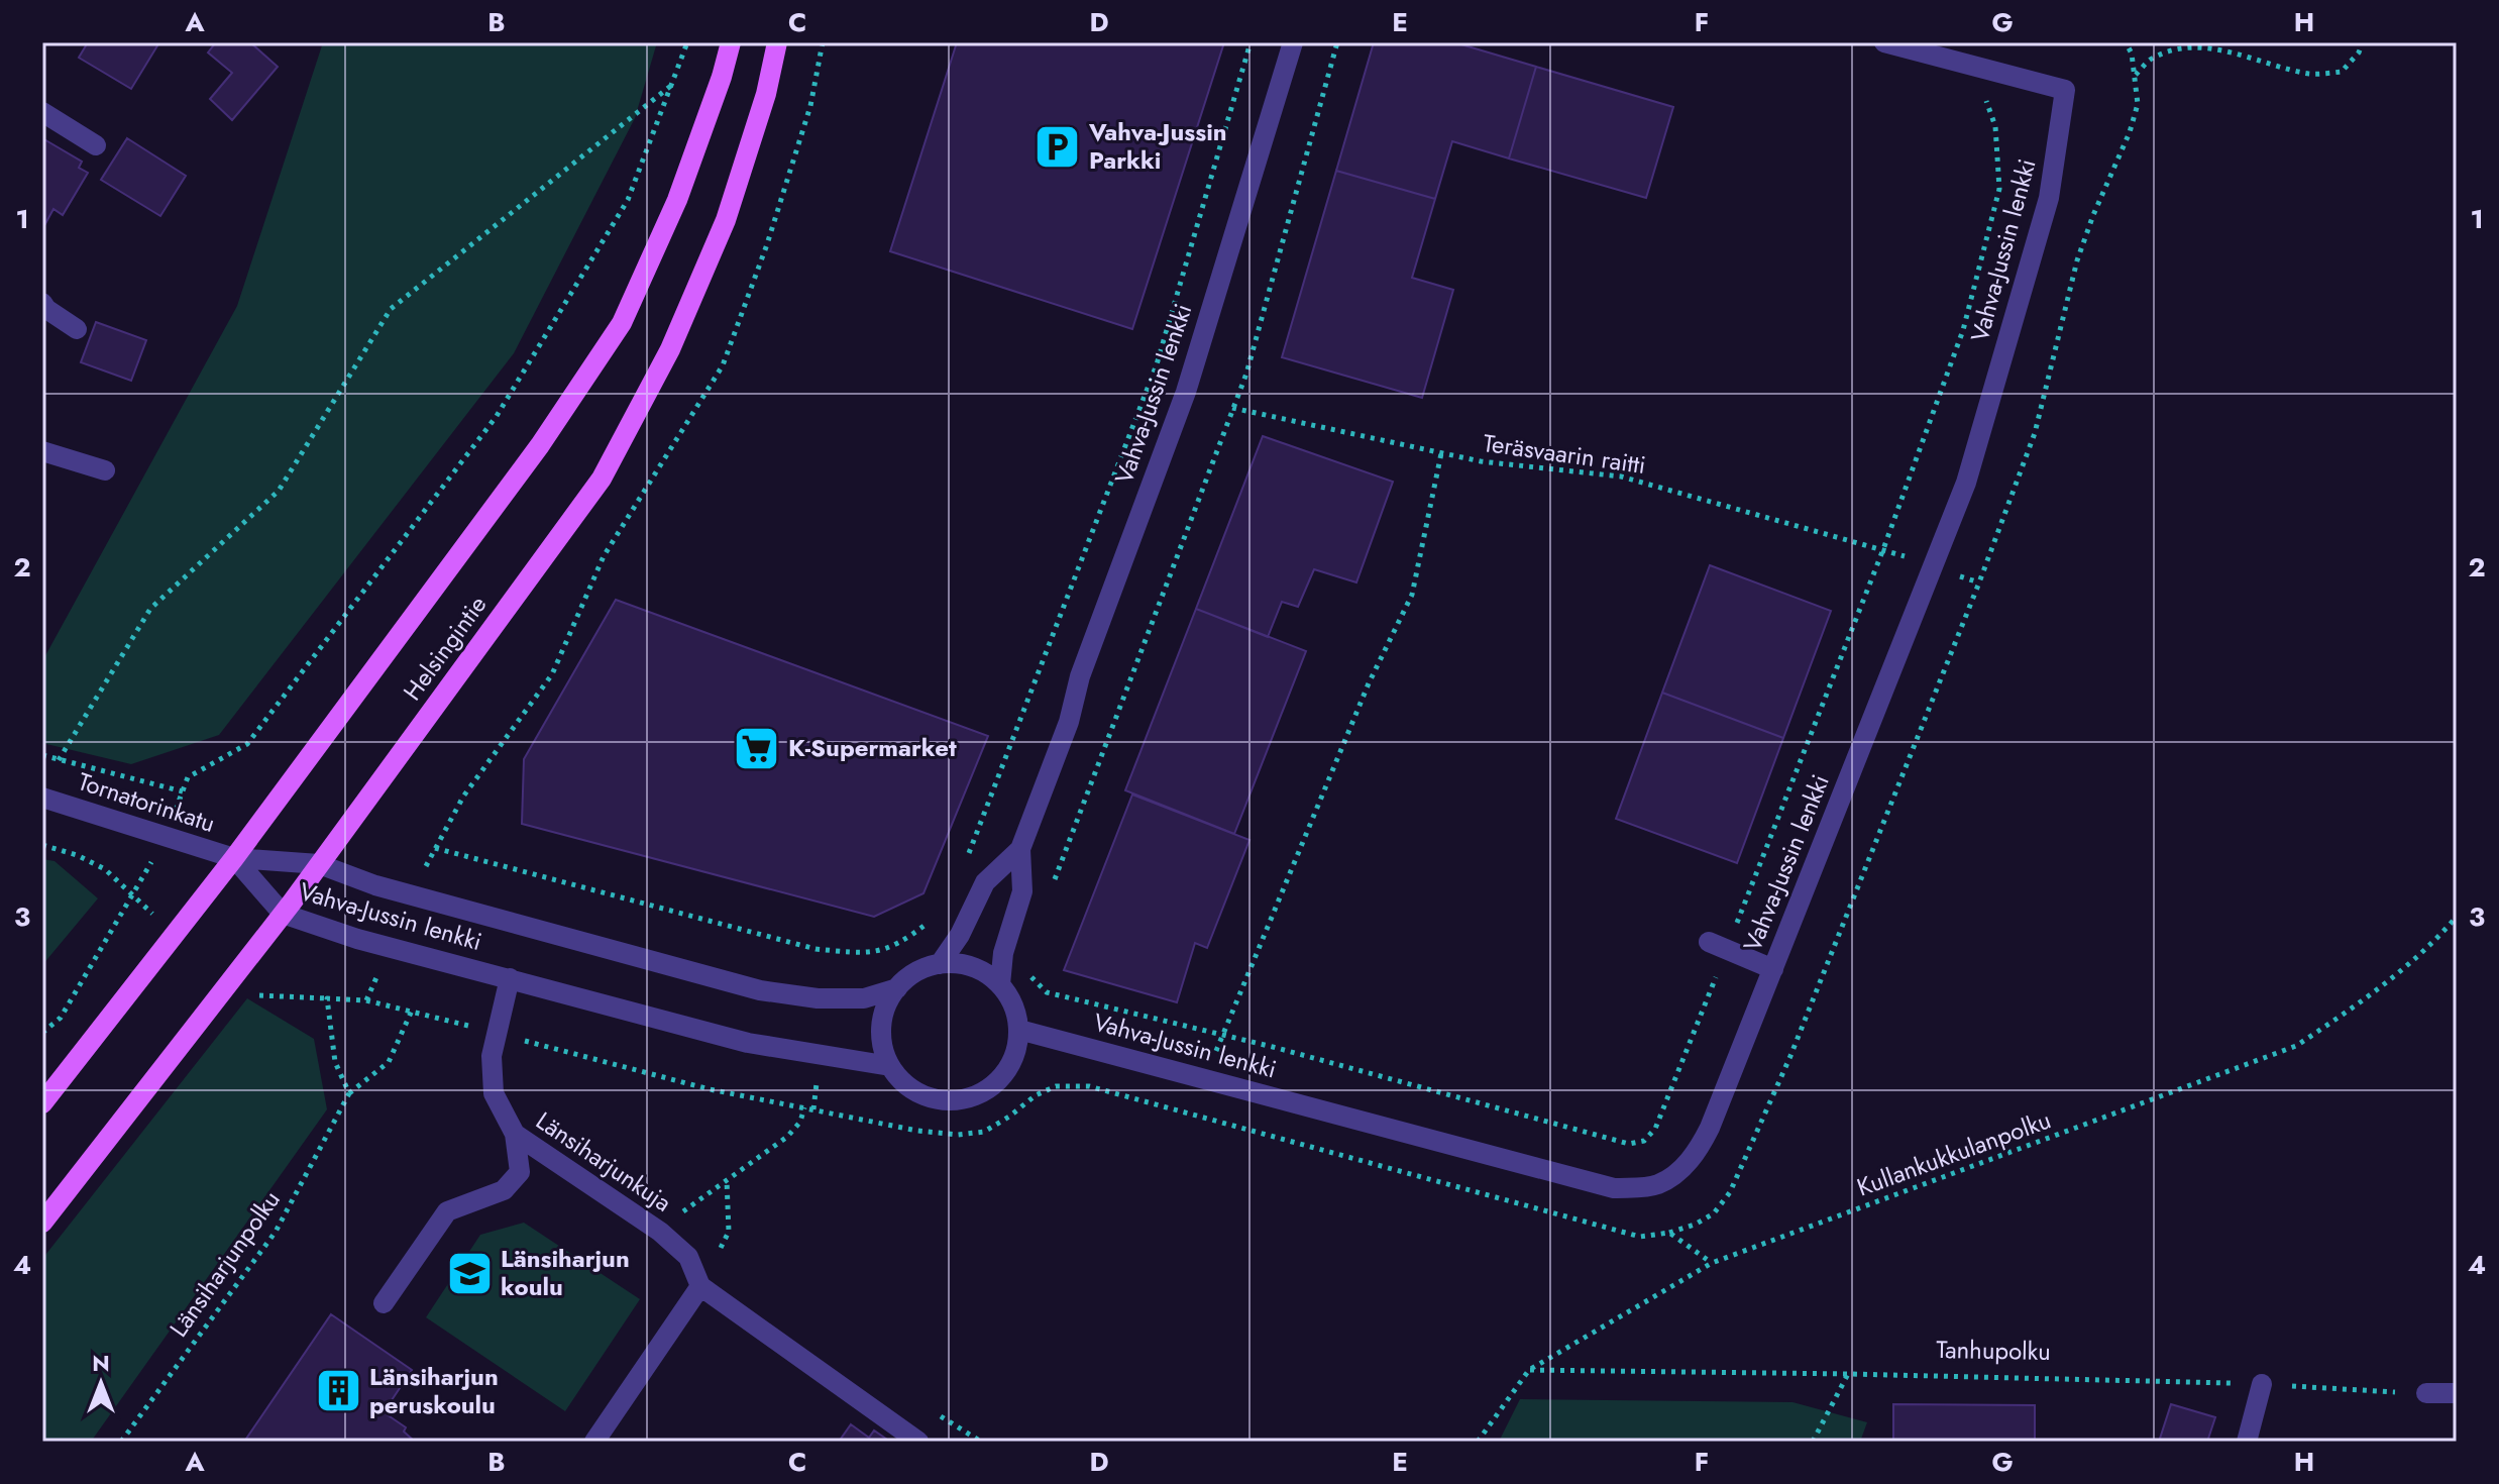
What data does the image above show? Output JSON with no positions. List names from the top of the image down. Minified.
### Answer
{"streets":{"main road":["Helsingintie"],"street":["Vahva-Jussin lenkki","Tornatorinkatu","Länsiharjunkuja"],"path":["Teräsvaarin raitti","Kullankukkulanpolku","Länsiharjunpolku","Tanhupolku"]},"crossings":[["Vahva-Jussin lenkki","Teräsvaarin raitti"],["Vahva-Jussin lenkki","Helsingintie"],["Vahva-Jussin lenkki","Tornatorinkatu"],["Vahva-Jussin lenkki","Länsiharjunkuja"],["Helsingintie","Tornatorinkatu"],["Kullankukkulanpolku","Tanhupolku"]],"places":{"parking":["Vahva-Jussin Parkki"],"supermarket":["K-Supermarket"],"school or university":["Länsiharjun koulu"],"building":["Länsiharjun peruskoulu"]},"north":"top","grid":{"columns":["A","B","C","D","E","F","G","H"],"rows":["1","2","3","4"]}}
